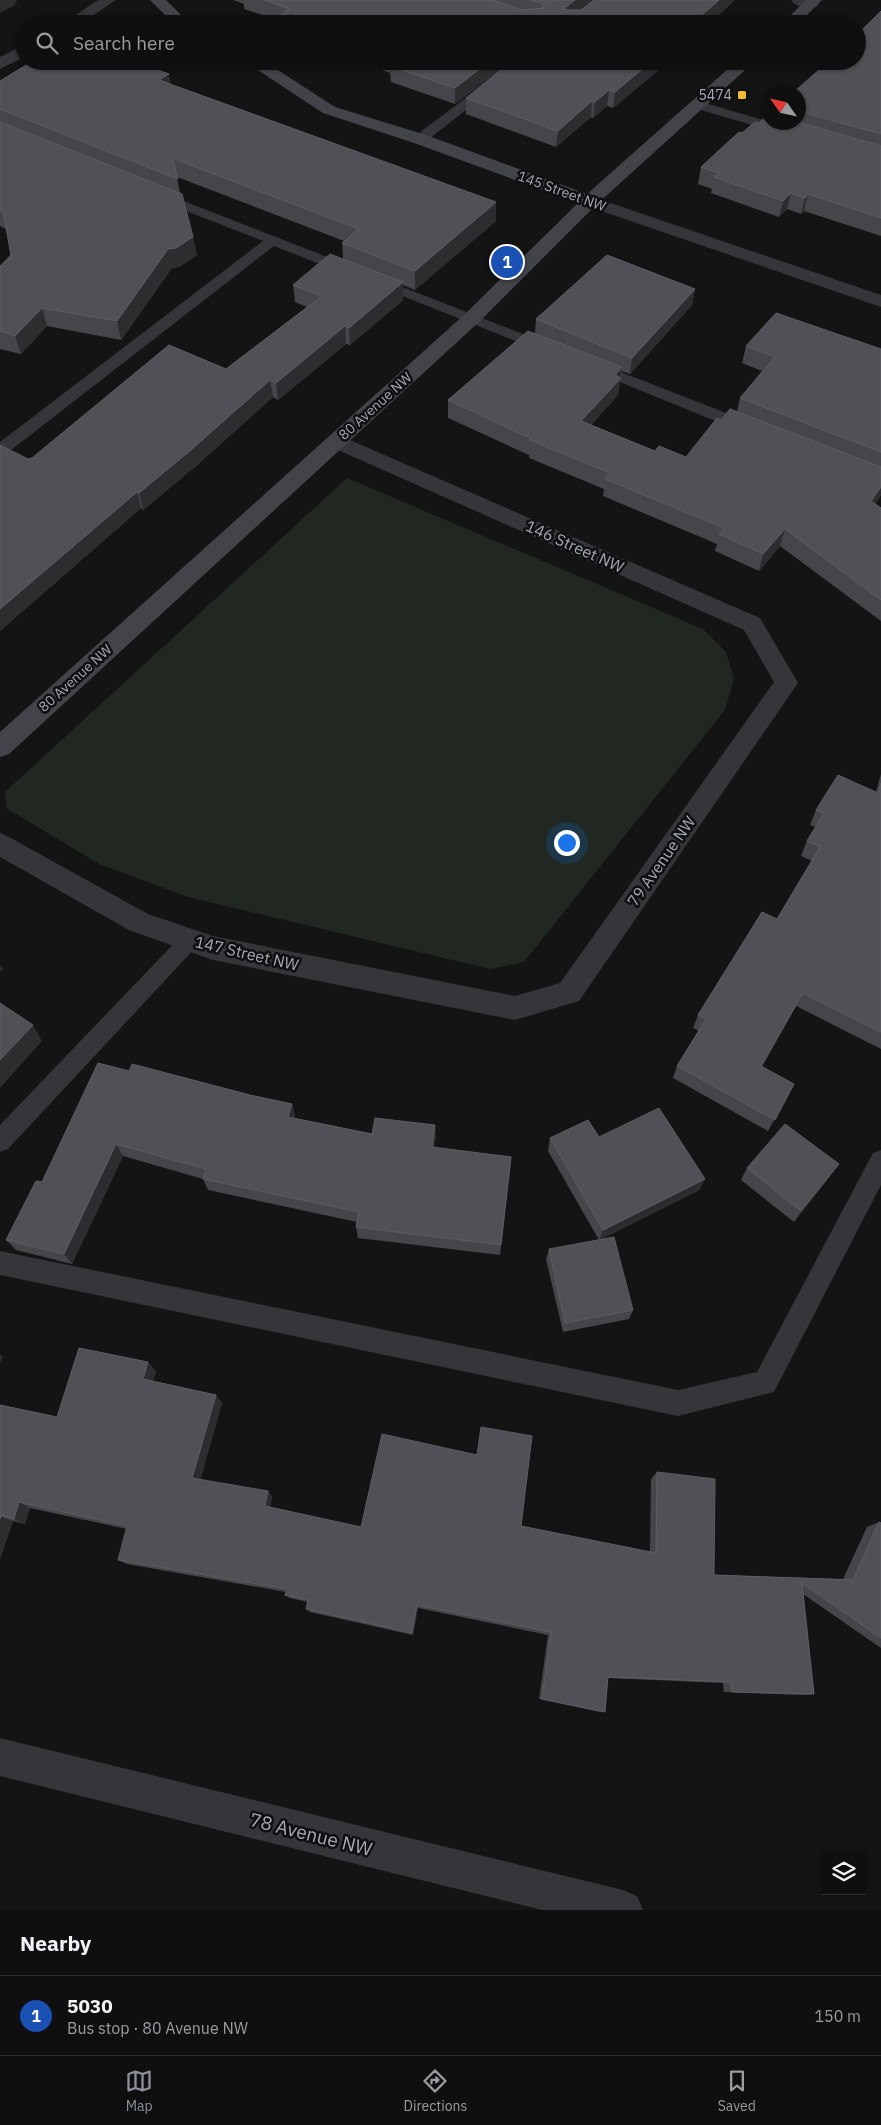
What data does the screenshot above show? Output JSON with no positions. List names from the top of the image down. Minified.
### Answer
{"streets":{"street":["145 Street NW","80 Avenue NW","146 Street NW","79 Avenue NW","147 Street NW","78 Avenue NW"]},"crossings":[["145 Street NW","80 Avenue NW"],["80 Avenue NW","146 Street NW"],["146 Street NW","79 Avenue NW"],["79 Avenue NW","147 Street NW"]],"places":{"transit":["5474"]},"north":"top left","page":{"search":"Search here","pins":"1","heading":"Nearby","list":[{"mark":"1","name":"5030","note":"Bus stop · 80 Avenue NW","value":"150 m"}],"nav":["Map","Directions","Saved"]}}
